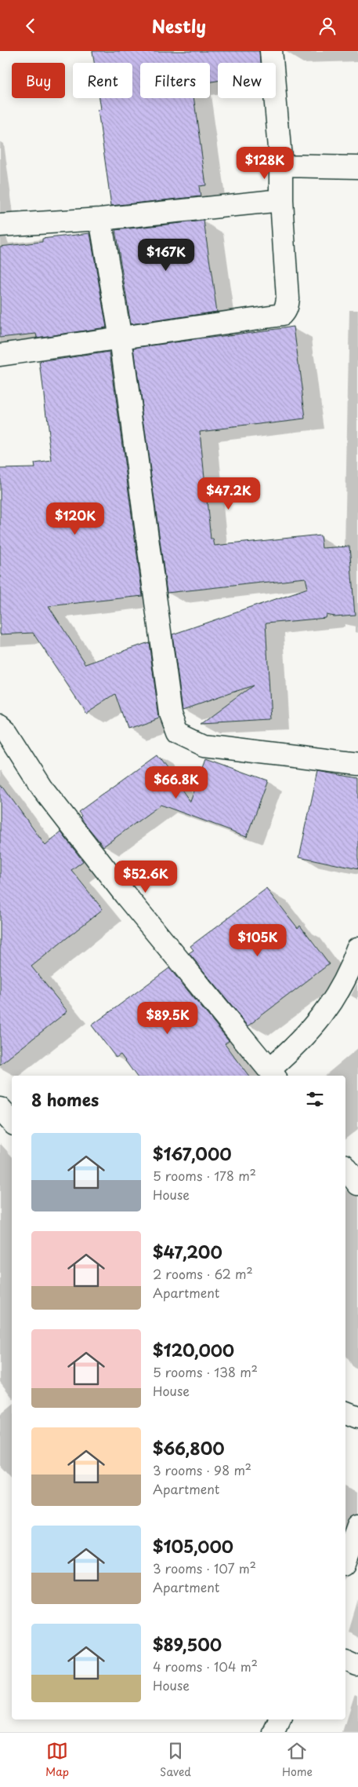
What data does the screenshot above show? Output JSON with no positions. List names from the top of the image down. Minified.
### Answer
{"page":{"header":"Nestly","chip":["Buy","Rent","Filters","New"],"price":["$128K","$167K","$47.2K","$120K","$66.8K","$52.6K","$105K","$89.5K"],"heading":"8 homes","list":[{"name":"$167,000","note":"5 rooms · 178 m² · House"},{"name":"$47,200","note":"2 rooms · 62 m² · Apartment"},{"name":"$120,000","note":"5 rooms · 138 m² · House"},{"name":"$66,800","note":"3 rooms · 98 m² · Apartment"},{"name":"$105,000","note":"3 rooms · 107 m² · Apartment"},{"name":"$89,500","note":"4 rooms · 104 m² · House"}],"tabs":["Map","Saved","Home"]}}
